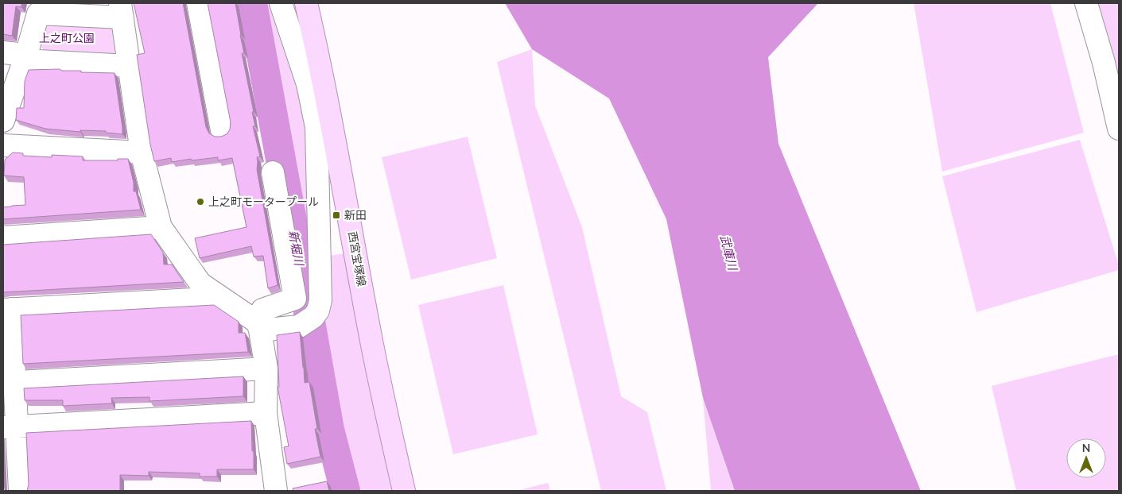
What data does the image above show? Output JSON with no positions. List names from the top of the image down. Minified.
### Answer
{"streets":{"main road":["西宮宝塚線"]},"water":["新堀川","武庫川"],"parks":["上之町公園"],"places":{"other":["上之町モータープール"],"transit":["新田"]},"north":"top"}
